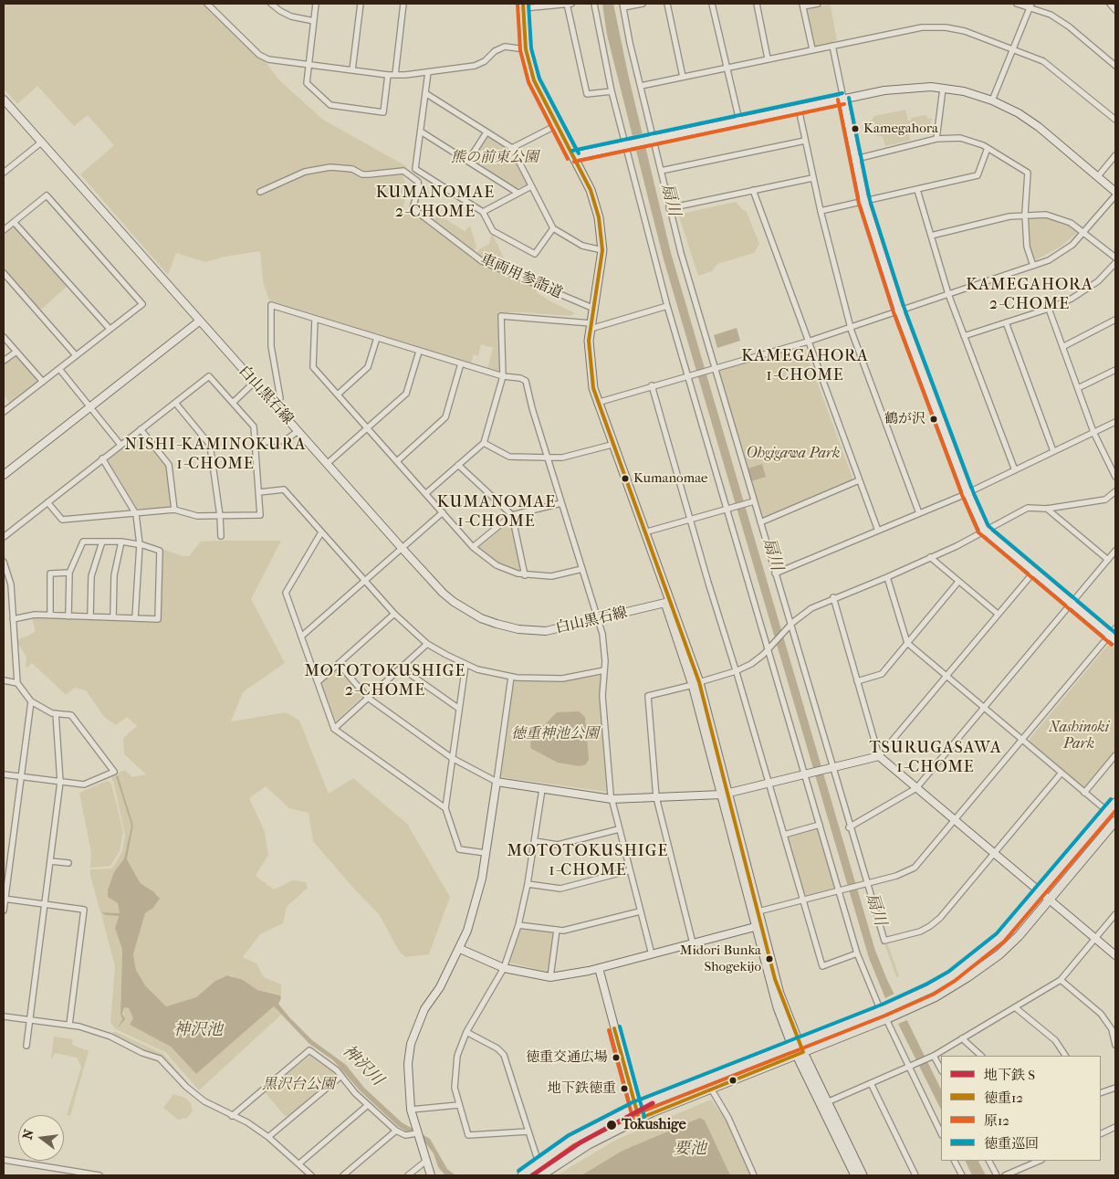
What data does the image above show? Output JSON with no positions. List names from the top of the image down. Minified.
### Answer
{"streets":{"street":["車両用参詣道","白山黒石線"]},"districts":["KUMANOMAE 2-CHOME","KAMEGAHORA 2-CHOME","KAMEGAHORA 1-CHOME","NISHI-KAMINOKURA 1-CHOME","KUMANOMAE 1-CHOME","MOTOTOKUSHIGE 2-CHOME","TSURUGASAWA 1-CHOME","MOTOTOKUSHIGE 1-CHOME"],"water":["扇川","神沢池","神沢川","要池"],"parks":["熊の前東公園","Ohgigawa Park","Nashinoki Park","徳重神池公園","黒沢台公園"],"places":["Kamegahora","鶴が沢","Kumanomae","Midori Bunka Shogekijo","徳重交通広場","地下鉄徳重","Tokushige"],"lines":["transit line 徳重12","transit line 原12","transit line 徳重巡回","metro line S"],"legend":["地下鉄 S","徳重12","原12","徳重巡回"],"north":"left"}
